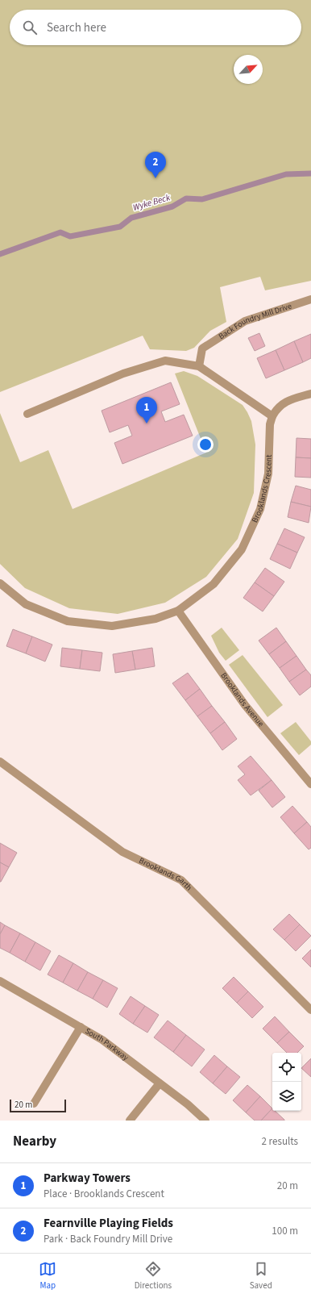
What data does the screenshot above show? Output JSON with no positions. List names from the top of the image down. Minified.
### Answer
{"streets":{"street":["Back Foundry Mill Drive","Brooklands Crescent","Brooklands Avenue","Brooklands Garth","South Parkway"]},"crossings":[["Brooklands Crescent","Brooklands Avenue"]],"water":["Wyke Beck"],"scale_bar":"20 m","north":"top right","page":{"search":"Search here","pins":["2","1"],"scale":"20 m","heading":["Nearby","2 results"],"list":[{"mark":"1","name":"Parkway Towers","note":"Place · Brooklands Crescent","value":"20 m"},{"mark":"2","name":"Fearnville Playing Fields","note":"Park · Back Foundry Mill Drive","value":"100 m"}],"nav":["Map","Directions","Saved"]}}
